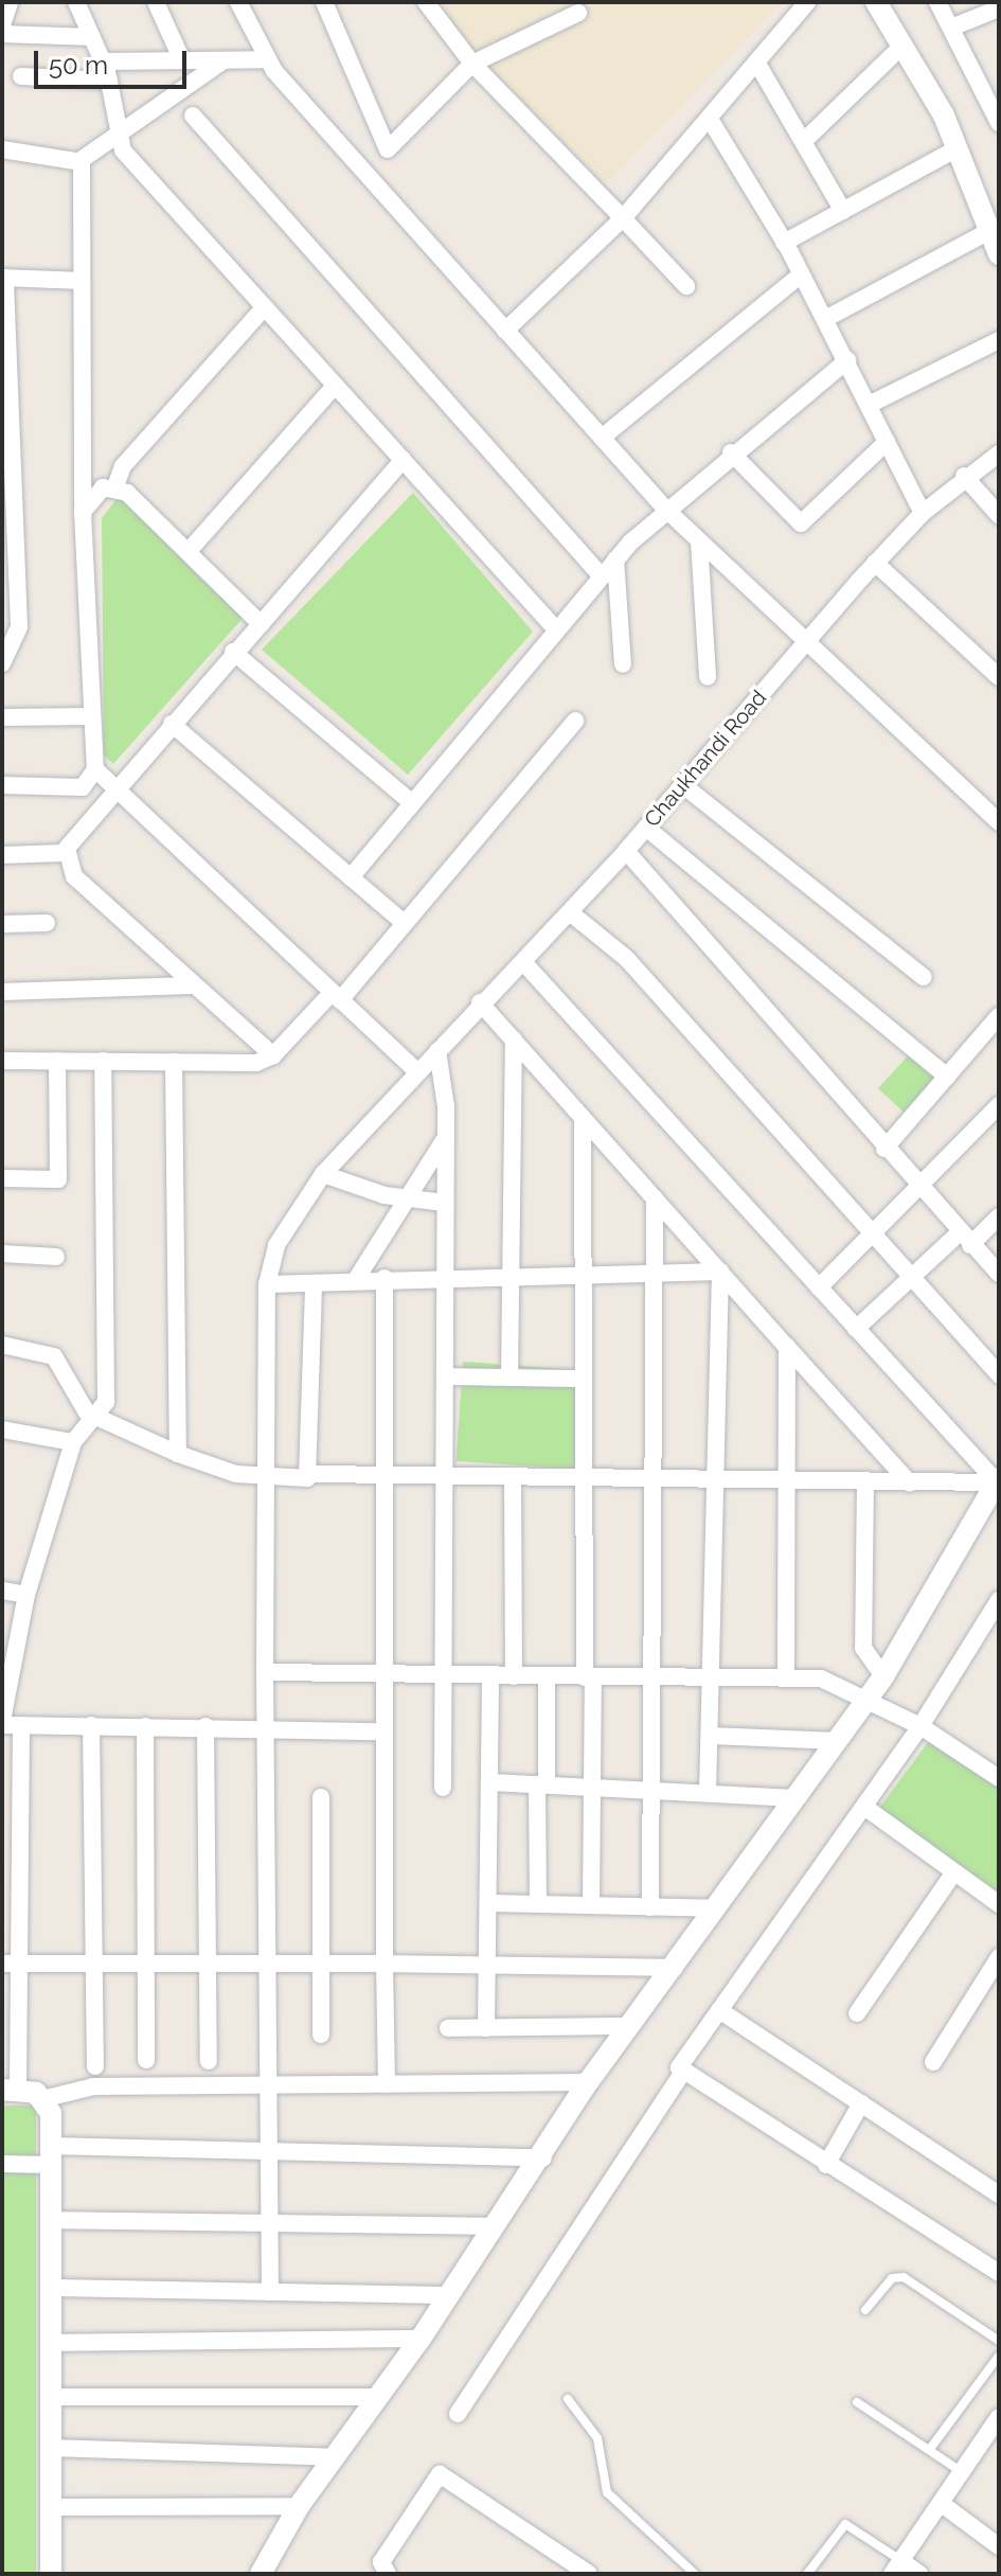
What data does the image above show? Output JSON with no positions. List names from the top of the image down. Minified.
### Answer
{"streets":{"street":["Chaukhandi Road"]},"scale_bar":"50 m"}
